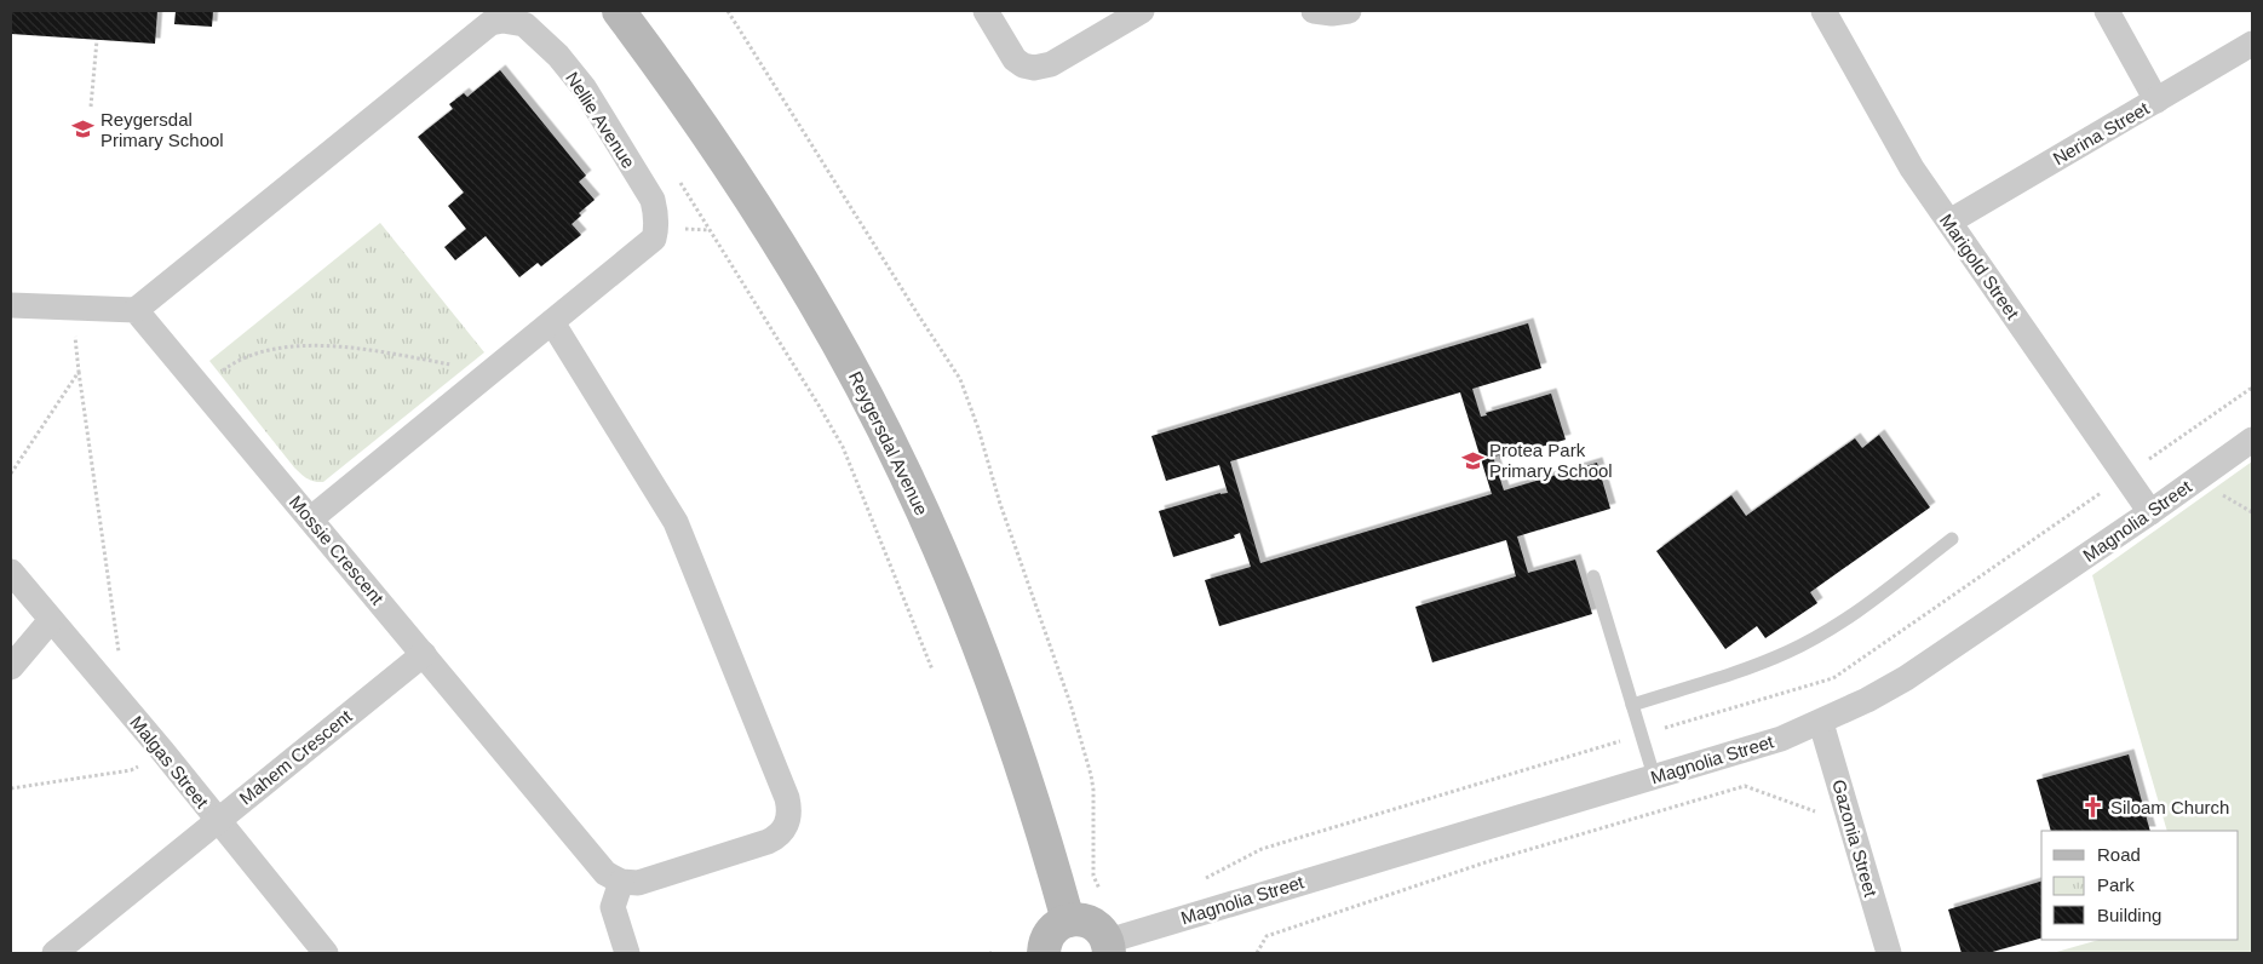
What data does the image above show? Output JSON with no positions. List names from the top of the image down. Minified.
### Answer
{"streets":{"main road":["Reygersdal Avenue"],"street":["Nellie Avenue","Nerina Street","Marigold Street","Magnolia Street","Mossie Crescent","Mahem Crescent","Malgas Street","Gazonia Street"]},"crossings":[["Nellie Avenue","Mossie Crescent"],["Nerina Street","Marigold Street"],["Marigold Street","Magnolia Street"],["Magnolia Street","Gazonia Street"],["Mossie Crescent","Mahem Crescent"],["Mahem Crescent","Malgas Street"]],"places":{"school or university":["Reygersdal Primary School","Protea Park Primary School"],"church":["Siloam Church"]},"legend":["Road","Park","Building"]}
